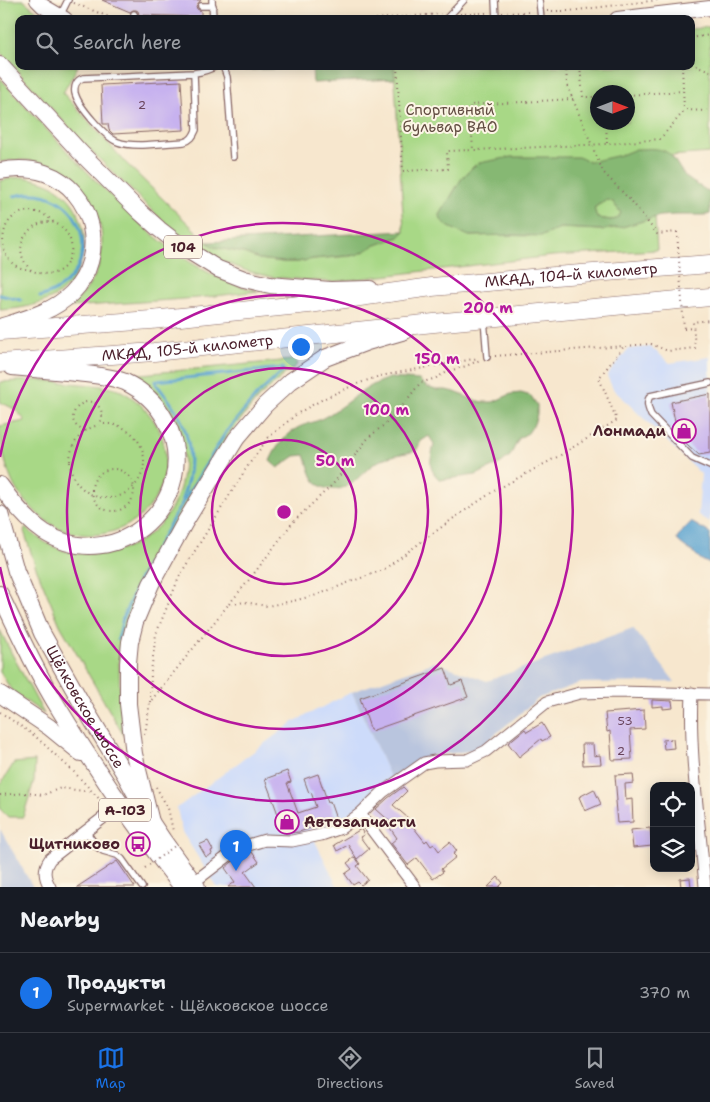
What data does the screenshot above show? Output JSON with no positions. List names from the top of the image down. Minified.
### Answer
{"streets":{"highway":["МКАД, 104-й километр","МКАД, 105-й километр"],"main road":["104","Щёлковское шоссе","А-103"]},"crossings":[["104","МКАД, 104-й километр"],["104","МКАД, 105-й километр"],["МКАД, 104-й километр","МКАД, 105-й километр"]],"parks":["Спортивный бульвар ВАО"],"places":{"shop":["Лонмади","Автозапчасти"],"bus stop":["Щитниково"]},"house_numbers":["2","53","2"],"north":"right","page":{"search":"Search here","pins":"1","heading":"Nearby","list":[{"mark":"1","name":"Продукты","note":"Supermarket · Щёлковское шоссе","value":"370 m"}],"nav":["Map","Directions","Saved"]},"rings":["200 m","150 m","100 m","50 m"]}
